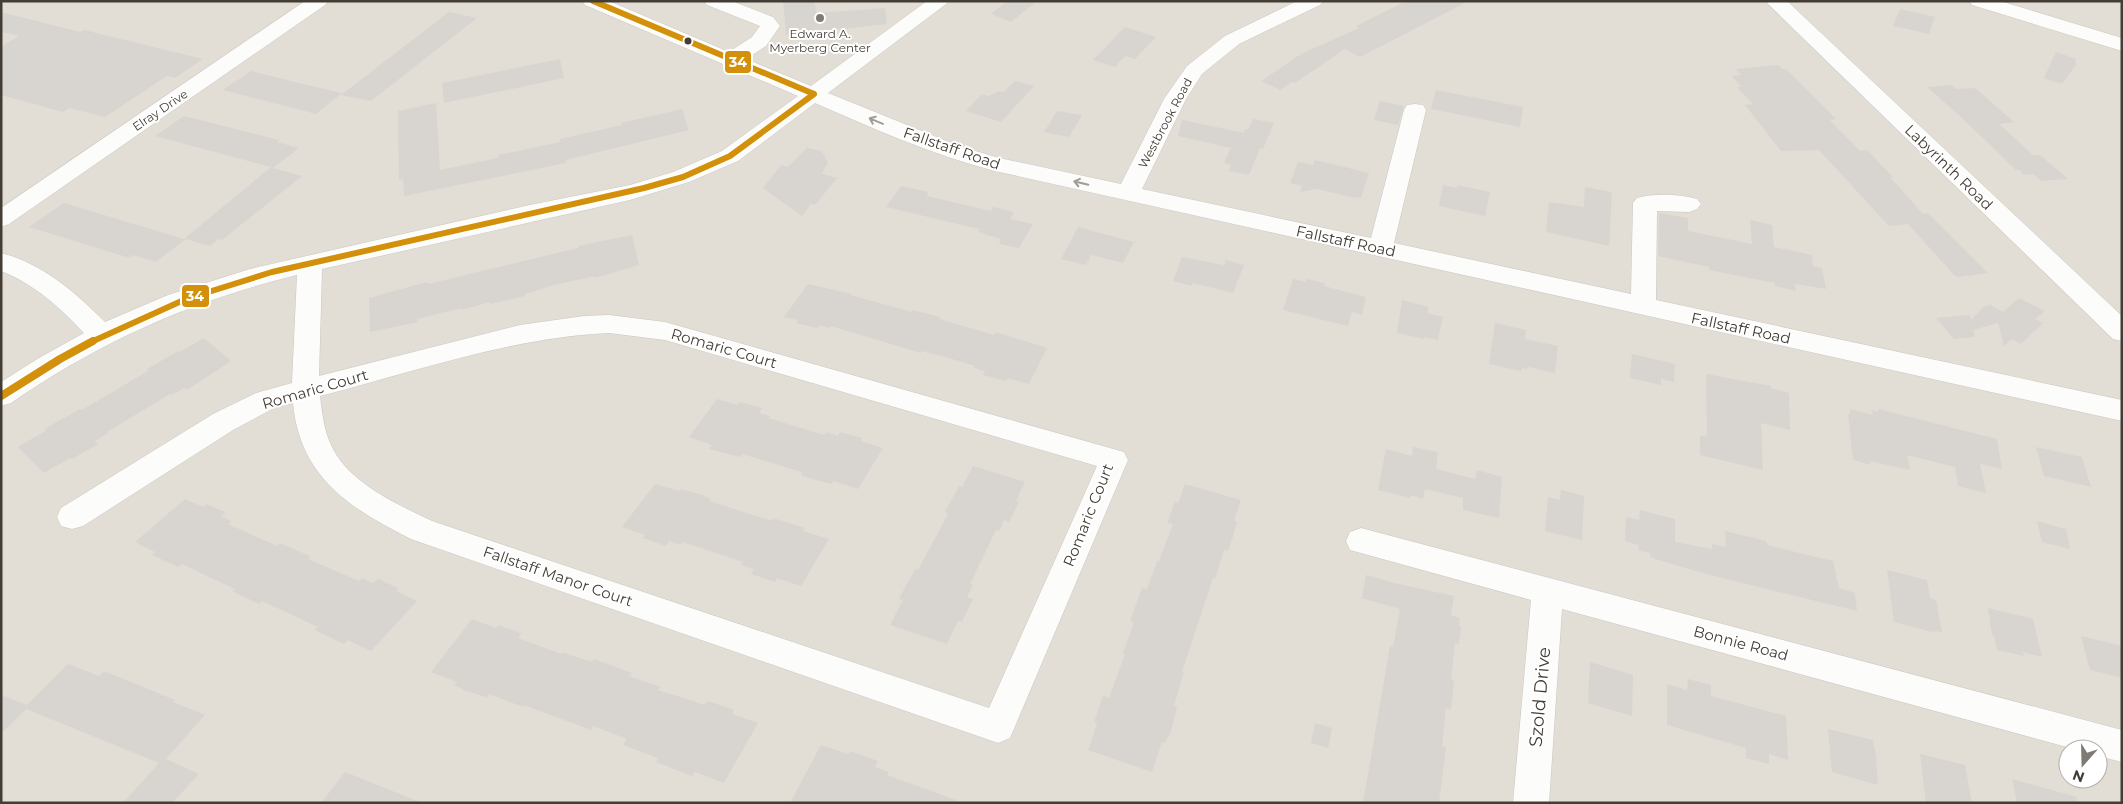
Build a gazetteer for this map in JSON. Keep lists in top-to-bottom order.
{
  "streets": {
    "street": [
      "Elray Drive",
      "Westbrook Road",
      "Fallstaff Road",
      "Labyrinth Road",
      "Romaric Court",
      "Fallstaff Manor Court",
      "Bonnie Road",
      "Szold Drive"
    ]
  },
  "crossings": [
    ["Westbrook Road", "Fallstaff Road"],
    ["Romaric Court", "Fallstaff Manor Court"],
    ["Bonnie Road", "Szold Drive"]
  ],
  "places": ["Edward A. Myerberg Center"],
  "lines": ["transit line 34"],
  "north": "bottom"
}
